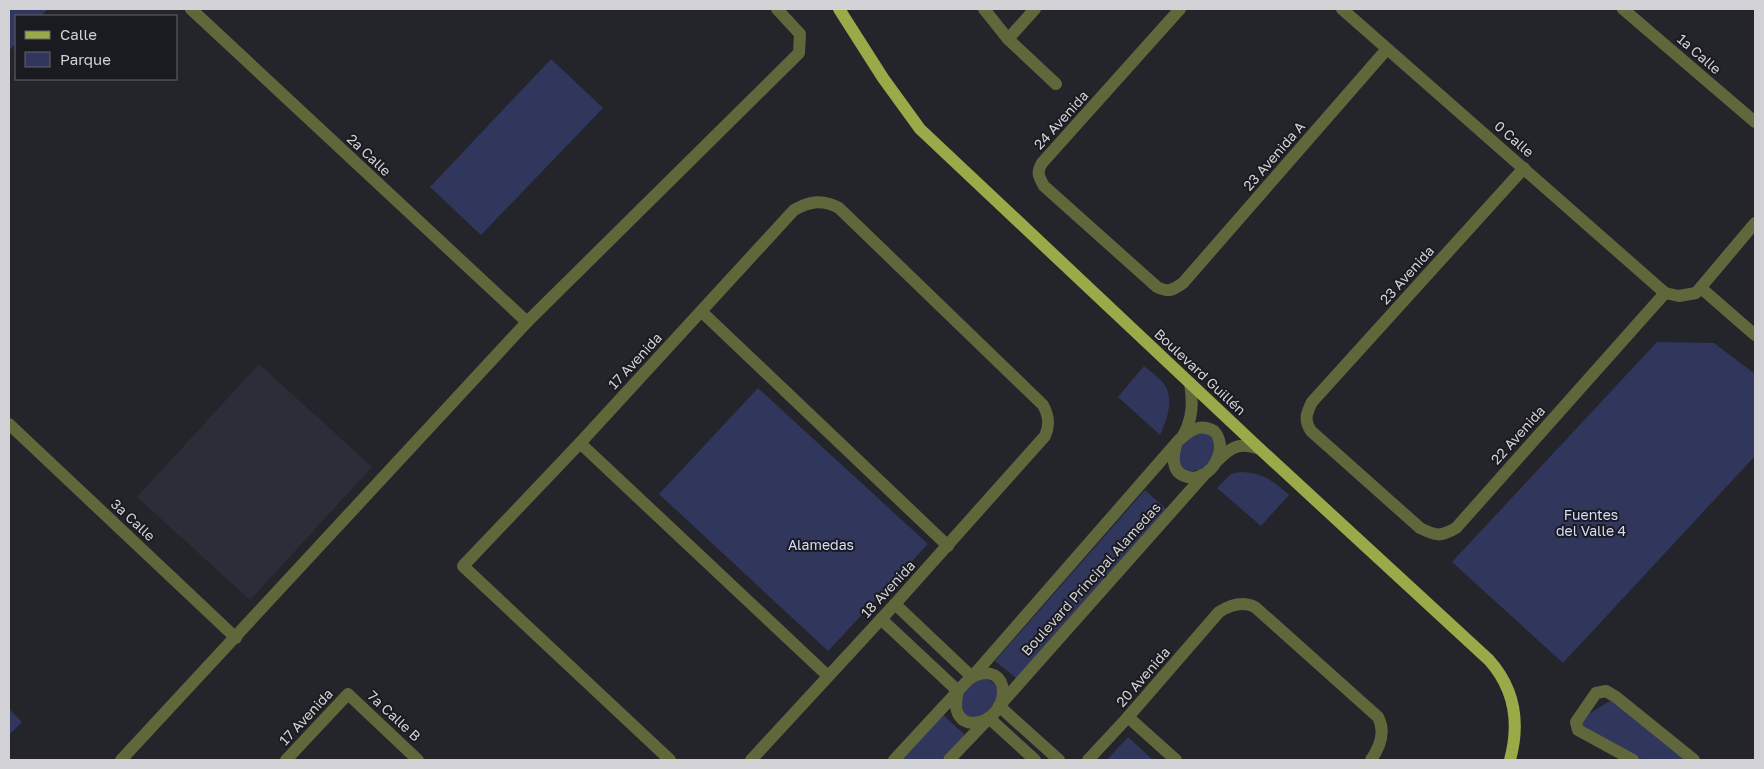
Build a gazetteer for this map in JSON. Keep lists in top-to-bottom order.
{
  "streets": {
    "main road": ["Boulevard Guillén"],
    "street": [
      "1a Calle",
      "24 Avenida",
      "0 Calle",
      "2a Calle",
      "23 Avenida A",
      "23 Avenida",
      "17 Avenida",
      "22 Avenida",
      "3a Calle",
      "Boulevard Principal Alamedas",
      "18 Avenida",
      "20 Avenida",
      "7a Calle B"
    ]
  },
  "crossings": [
    ["24 Avenida", "23 Avenida A"],
    ["0 Calle", "23 Avenida A"],
    ["0 Calle", "23 Avenida"],
    ["0 Calle", "22 Avenida"],
    ["23 Avenida", "22 Avenida"],
    ["17 Avenida", "18 Avenida"],
    ["17 Avenida", "7a Calle B"]
  ],
  "parks": ["Fuentes del Valle 4", "Alamedas"],
  "legend": ["Calle", "Parque"]
}
